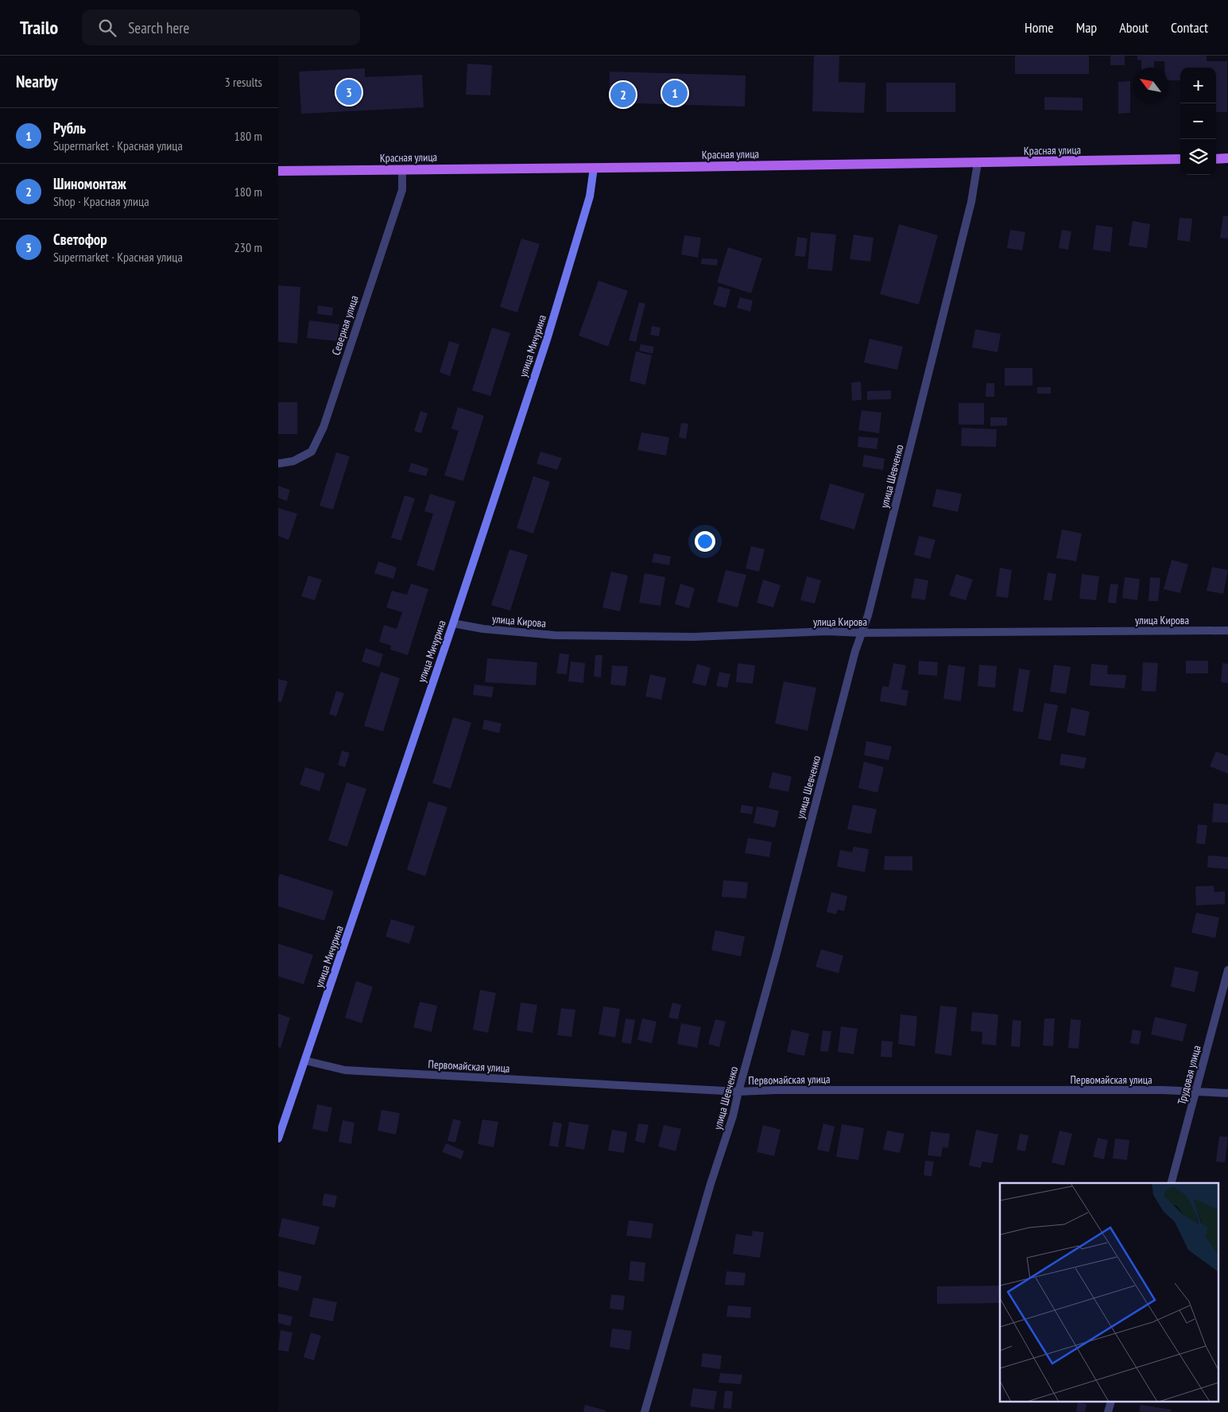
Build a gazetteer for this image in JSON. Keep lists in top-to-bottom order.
{
  "streets": {
    "main road": ["Красная улица"],
    "street": [
      "Северная улица",
      "улица Мичурина",
      "улица Шевченко",
      "улица Кирова",
      "Первомайская улица",
      "Трудовая улица"
    ]
  },
  "crossings": [
    ["Красная улица", "Северная улица"],
    ["Красная улица", "улица Мичурина"],
    ["Красная улица", "улица Шевченко"],
    ["улица Мичурина", "улица Кирова"],
    ["улица Мичурина", "Первомайская улица"],
    ["улица Шевченко", "улица Кирова"],
    ["улица Шевченко", "Первомайская улица"],
    ["Первомайская улица", "Трудовая улица"]
  ],
  "north": "top left",
  "page": {
    "header": "Trailo",
    "search": "Search here",
    "nav": [
      "Home",
      "Map",
      "About",
      "Contact"
    ],
    "heading": ["Nearby", "3 results"],
    "map_buttons": ["+", "−"],
    "pins": ["3", "1", "2"],
    "list": [
      {
        "mark": "1",
        "name": "Рубль",
        "note": "Supermarket · Красная улица",
        "value": "180 m"
      },
      {
        "mark": "2",
        "name": "Шиномонтаж",
        "note": "Shop · Красная улица",
        "value": "180 m"
      },
      {
        "mark": "3",
        "name": "Светофор",
        "note": "Supermarket · Красная улица",
        "value": "230 m"
      }
    ]
  }
}
